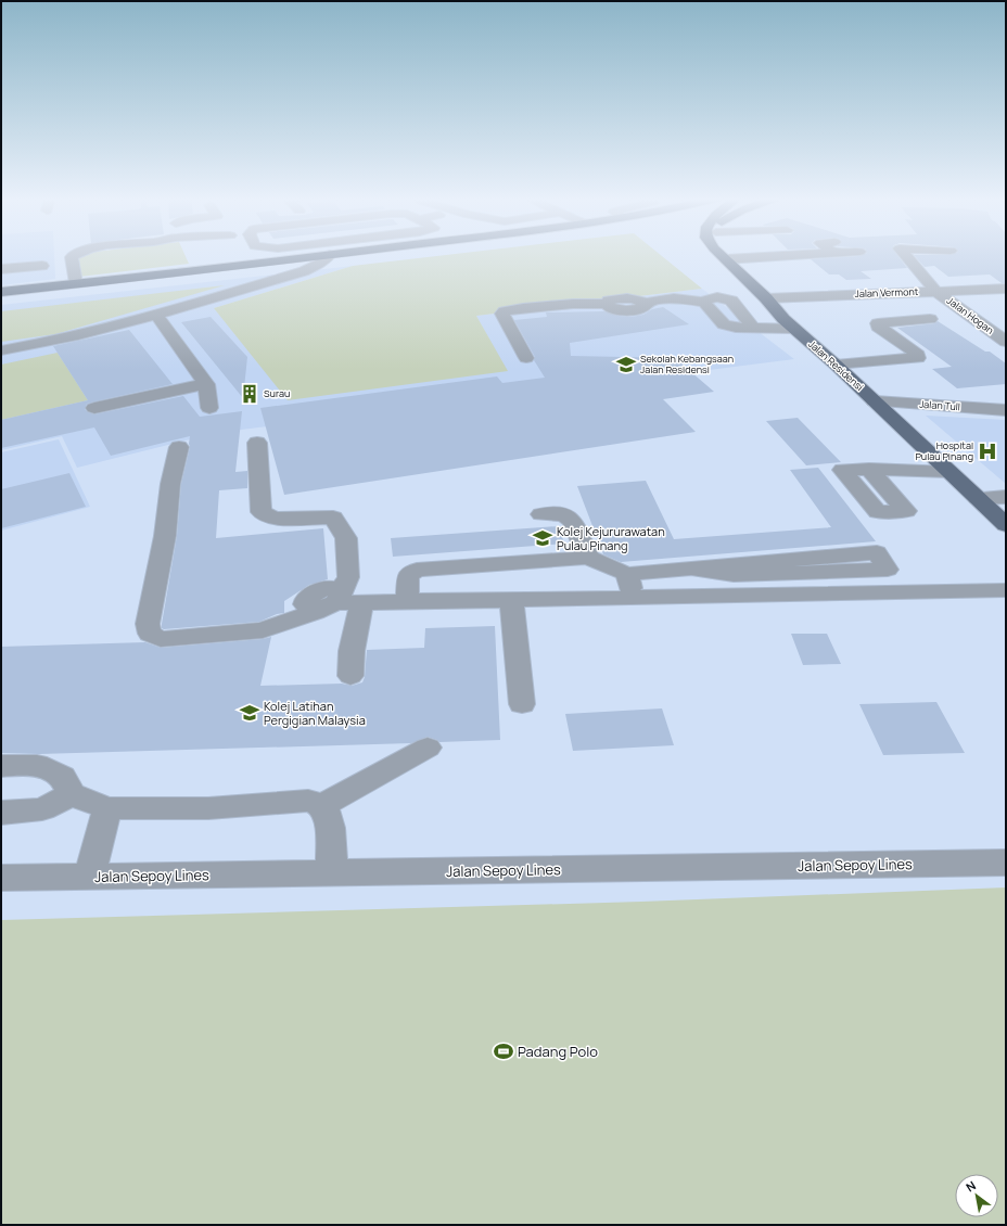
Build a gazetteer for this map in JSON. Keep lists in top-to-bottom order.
{
  "streets": {
    "main road": ["Jalan Residensi"],
    "street": [
      "Jalan Vermont",
      "Jalan Hogan",
      "Jalan Tull",
      "Jalan Sepoy Lines"
    ]
  },
  "crossings": [
    ["Jalan Vermont", "Jalan Hogan"],
    ["Jalan Vermont", "Jalan Residensi"],
    ["Jalan Residensi", "Jalan Tull"]
  ],
  "places": {
    "school or university": ["Sekolah Kebangsaan Jalan Residensi", "Kolej Kejururawatan Pulau Pinang", "Kolej Latihan Pergigian Malaysia"],
    "building": ["Surau"],
    "hospital": ["Hospital Pulau Pinang"],
    "sports": ["Padang Polo"]
  },
  "north": "top left"
}
